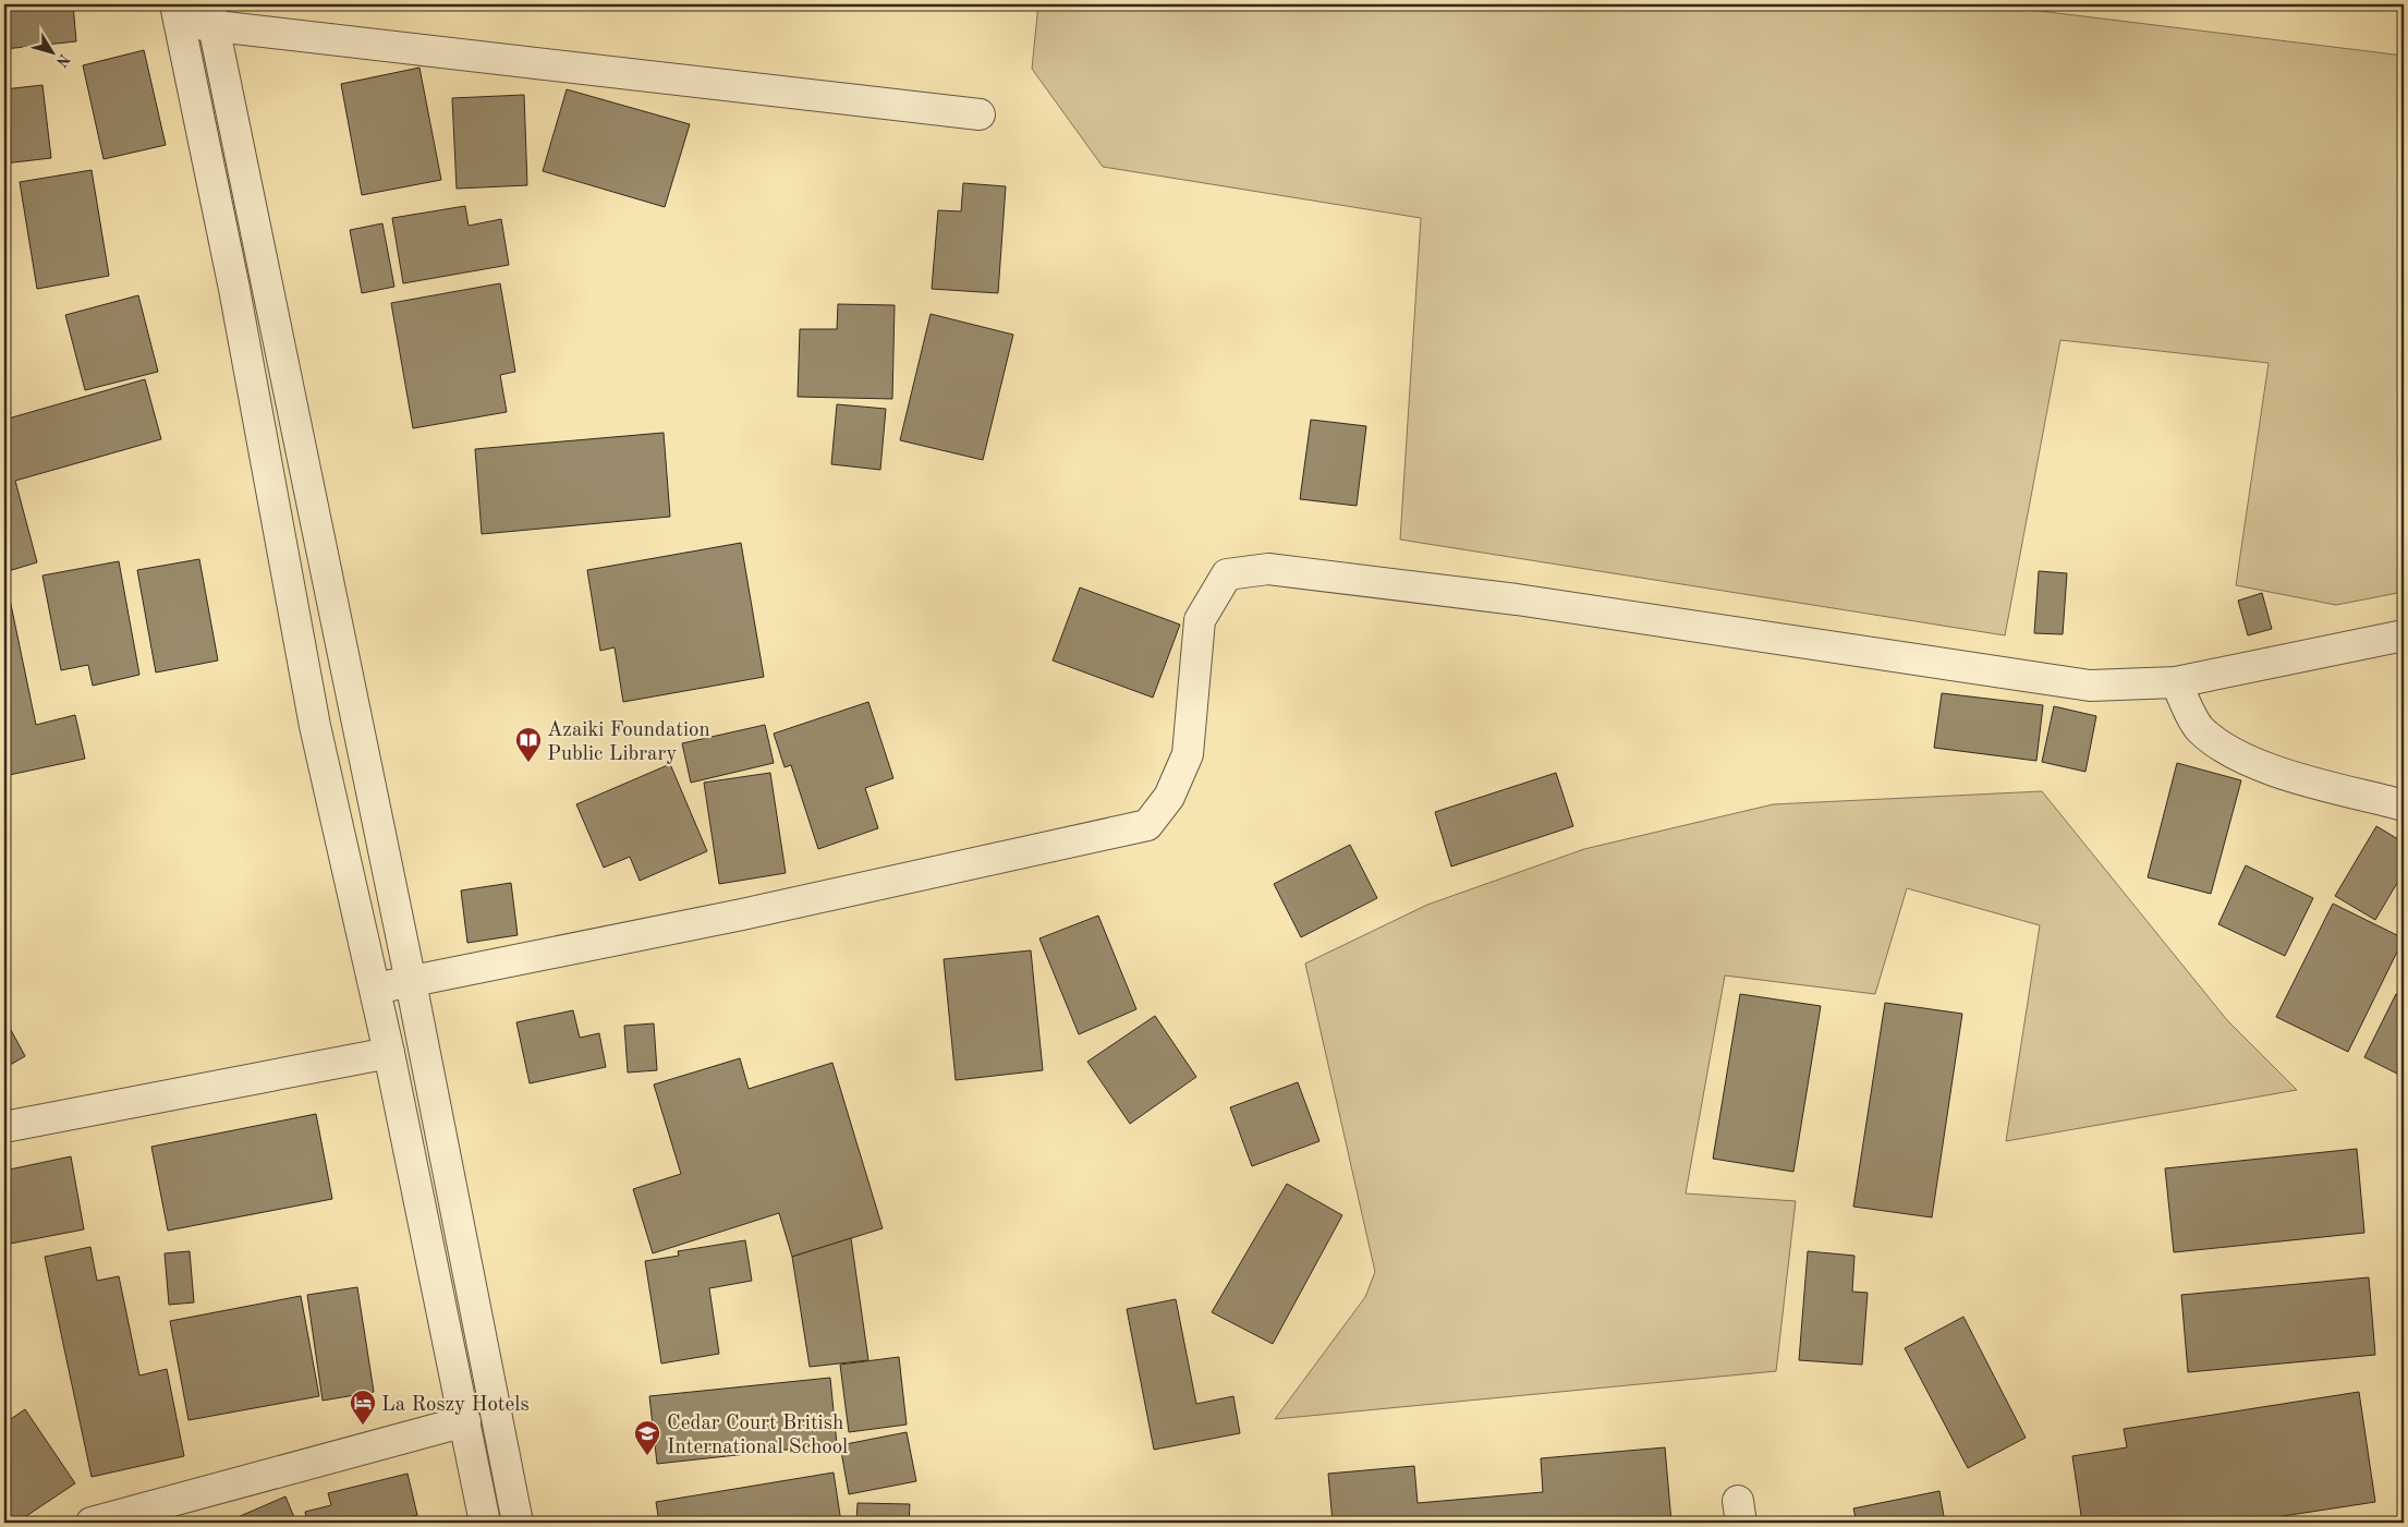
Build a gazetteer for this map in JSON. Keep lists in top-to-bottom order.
{
  "places": {
    "library": ["Azaiki Foundation Public Library"],
    "hotel": ["La Roszy Hotels"],
    "school or university": ["Cedar Court British International School"]
  },
  "north": "bottom right"
}
